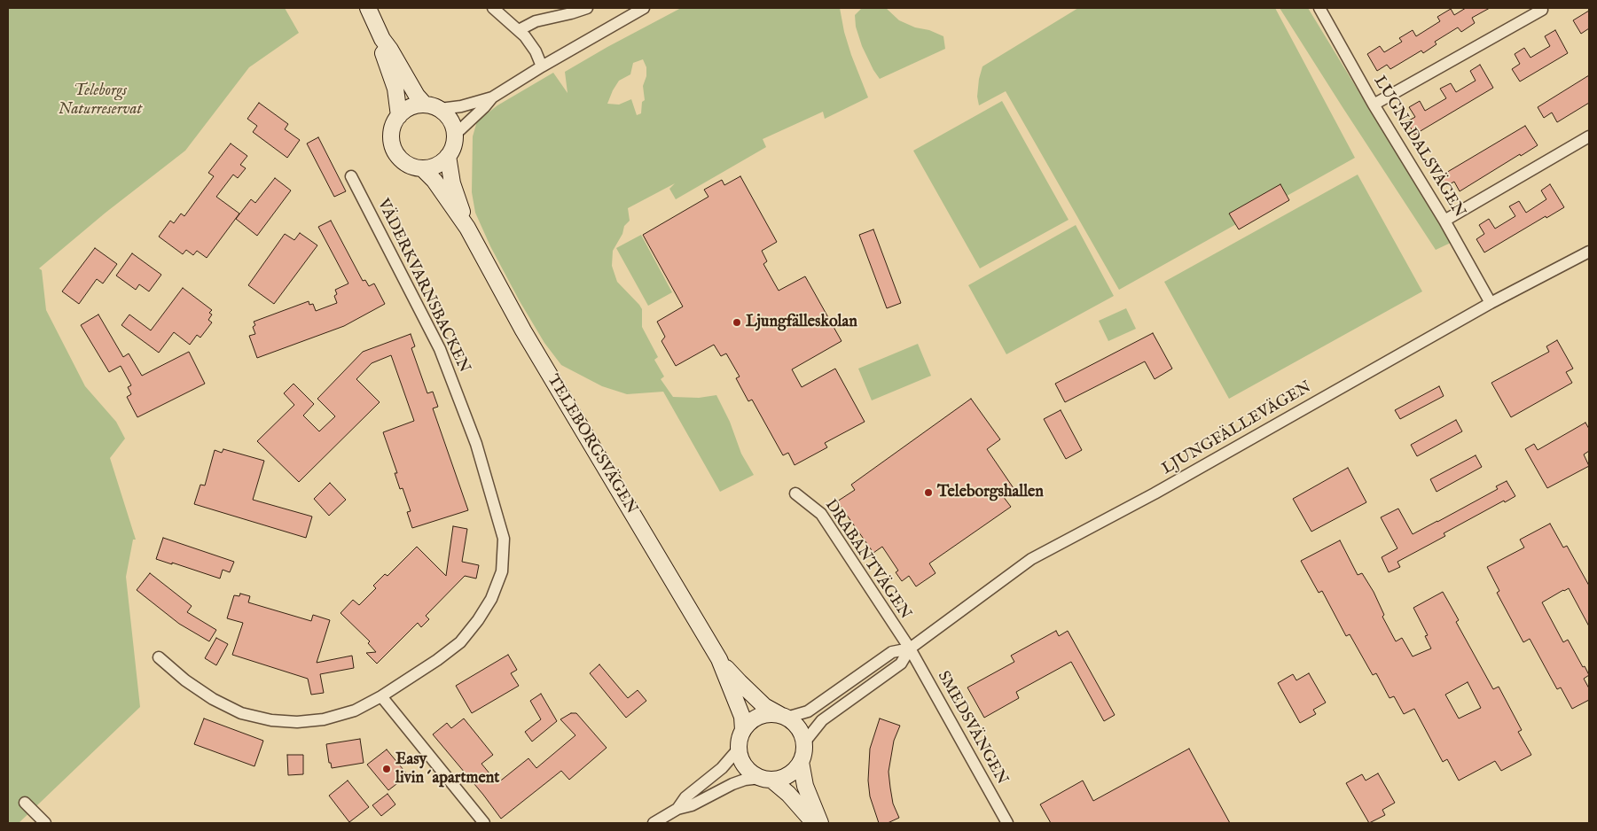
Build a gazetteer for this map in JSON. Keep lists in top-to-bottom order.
{
  "streets": {
    "main road": ["TELEBORGSVÄGEN"],
    "street": [
      "LUGNADALSVÄGEN",
      "VÄDERKVARNSBACKEN",
      "LJUNGFÄLLEVÄGEN",
      "DRABANTVÄGEN",
      "SMEDSVÄNGEN"
    ]
  },
  "crossings": [
    ["LUGNADALSVÄGEN", "LJUNGFÄLLEVÄGEN"],
    ["LJUNGFÄLLEVÄGEN", "TELEBORGSVÄGEN"],
    ["LJUNGFÄLLEVÄGEN", "DRABANTVÄGEN"],
    ["LJUNGFÄLLEVÄGEN", "SMEDSVÄNGEN"],
    ["DRABANTVÄGEN", "SMEDSVÄNGEN"]
  ],
  "parks": ["Teleborgs Naturreservat"],
  "places": ["Ljungfälleskolan", "Teleborgshallen", "Easy livin´apartment"]
}
